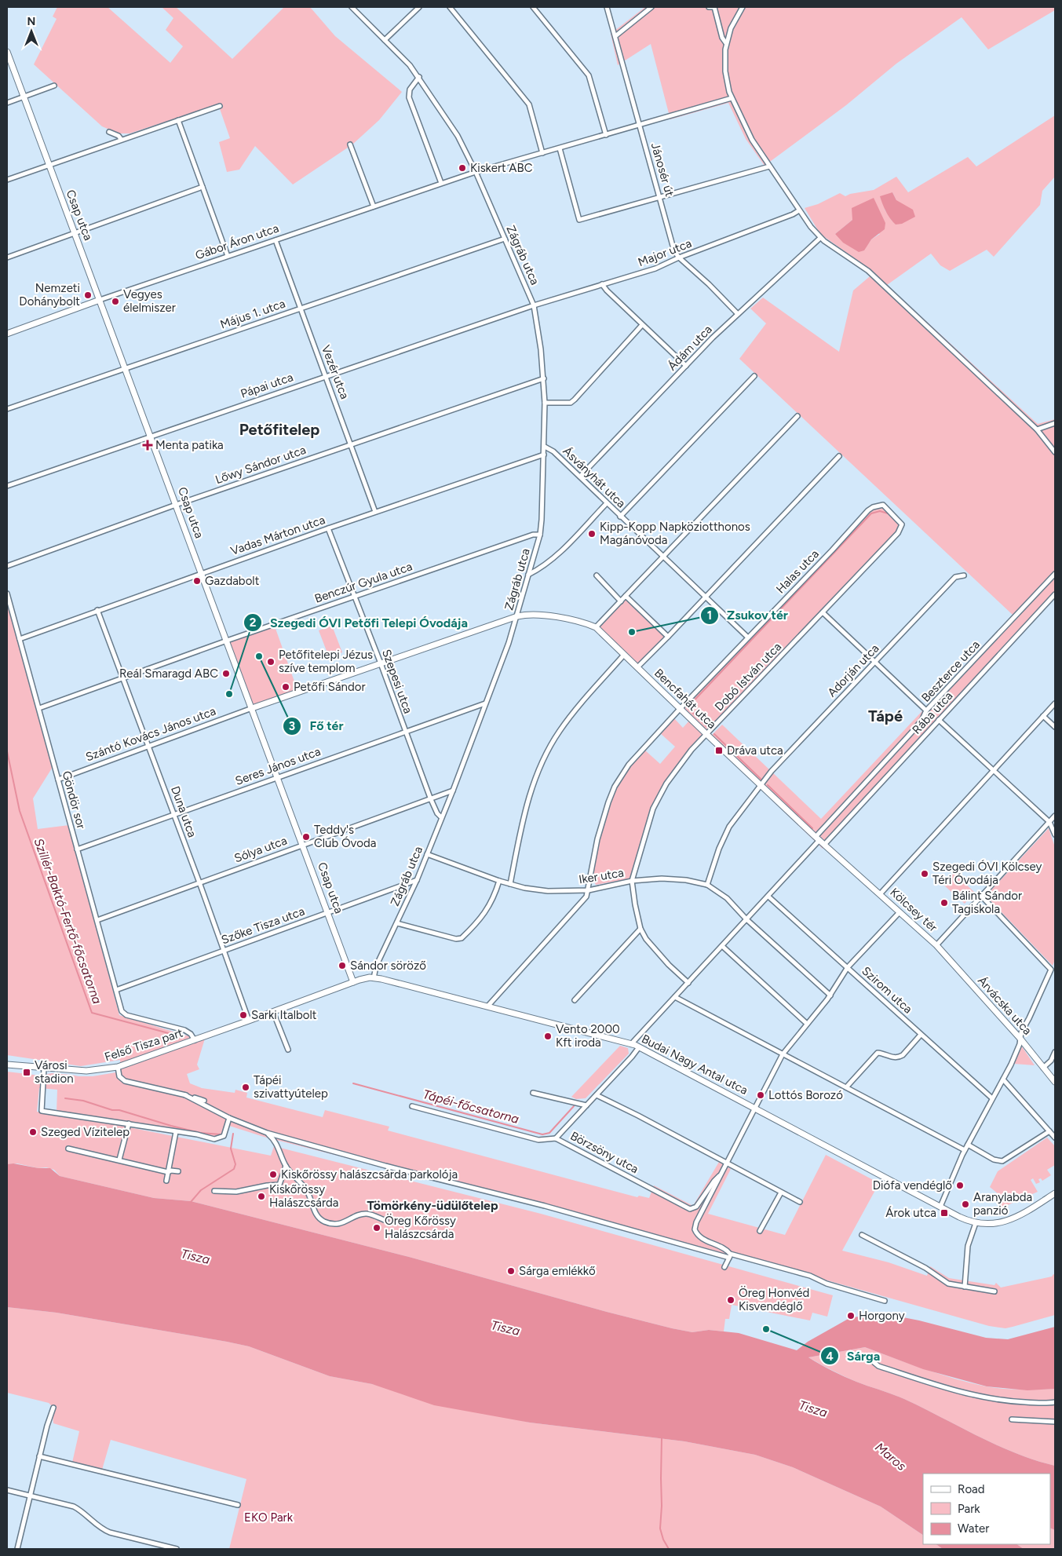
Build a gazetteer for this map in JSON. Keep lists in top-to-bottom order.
{
  "streets": {
    "street": [
      "Jánosér út",
      "Csap utca",
      "Gábor Áron utca",
      "Major utca",
      "Zágráb utca",
      "Május 1. utca",
      "Ádám utca",
      "Vezér utca",
      "Pápai utca",
      "Lőwy Sándor utca",
      "Ásványhát utca",
      "Vadas Márton utca",
      "Halas utca",
      "Benczúr Gyula utca",
      "Adorján utca",
      "Beszterce utca",
      "Dobó István utca",
      "Szepesi utca",
      "Bencfahát utca",
      "Rába utca",
      "Szántó Kovács János utca",
      "Seres János utca",
      "Göndör sor",
      "Duna utca",
      "Sólya utca",
      "Iker utca",
      "Kölcsey tér",
      "Szőke Tisza utca",
      "Szirom utca",
      "Árvácska utca",
      "Felső Tisza part",
      "Budai Nagy Antal utca",
      "Börzsöny utca"
    ]
  },
  "crossings": [
    ["Jánosér út", "Gábor Áron utca"],
    ["Jánosér út", "Major utca"],
    ["Jánosér út", "Ádám utca"],
    ["Csap utca", "Gábor Áron utca"],
    ["Csap utca", "Május 1. utca"],
    ["Csap utca", "Pápai utca"],
    ["Csap utca", "Lőwy Sándor utca"],
    ["Csap utca", "Vadas Márton utca"],
    ["Csap utca", "Benczúr Gyula utca"],
    ["Csap utca", "Szántó Kovács János utca"],
    ["Csap utca", "Seres János utca"],
    ["Csap utca", "Sólya utca"],
    ["Csap utca", "Szőke Tisza utca"],
    ["Csap utca", "Budai Nagy Antal utca"],
    ["Gábor Áron utca", "Zágráb utca"],
    ["Gábor Áron utca", "Vezér utca"],
    ["Major utca", "Zágráb utca"],
    ["Major utca", "Pápai utca"],
    ["Zágráb utca", "Május 1. utca"],
    ["Zágráb utca", "Pápai utca"],
    ["Zágráb utca", "Lőwy Sándor utca"],
    ["Zágráb utca", "Ásványhát utca"],
    ["Zágráb utca", "Vadas Márton utca"],
    ["Zágráb utca", "Benczúr Gyula utca"],
    ["Zágráb utca", "Szepesi utca"],
    ["Zágráb utca", "Bencfahát utca"],
    ["Zágráb utca", "Szántó Kovács János utca"],
    ["Zágráb utca", "Seres János utca"],
    ["Zágráb utca", "Sólya utca"],
    ["Zágráb utca", "Iker utca"],
    ["Zágráb utca", "Szőke Tisza utca"],
    ["Zágráb utca", "Budai Nagy Antal utca"],
    ["Május 1. utca", "Vezér utca"],
    ["Ádám utca", "Ásványhát utca"],
    ["Vezér utca", "Pápai utca"],
    ["Vezér utca", "Lőwy Sándor utca"],
    ["Vezér utca", "Vadas Márton utca"],
    ["Ásványhát utca", "Halas utca"],
    ["Vadas Márton utca", "Szepesi utca"],
    ["Vadas Márton utca", "Göndör sor"],
    ["Vadas Márton utca", "Duna utca"],
    ["Halas utca", "Dobó István utca"],
    ["Halas utca", "Bencfahát utca"],
    ["Benczúr Gyula utca", "Szepesi utca"],
    ["Benczúr Gyula utca", "Göndör sor"],
    ["Benczúr Gyula utca", "Duna utca"],
    ["Adorján utca", "Bencfahát utca"],
    ["Adorján utca", "Iker utca"],
    ["Beszterce utca", "Dobó István utca"],
    ["Beszterce utca", "Bencfahát utca"],
    ["Beszterce utca", "Iker utca"],
    ["Beszterce utca", "Szirom utca"],
    ["Beszterce utca", "Budai Nagy Antal utca"],
    ["Dobó István utca", "Bencfahát utca"],
    ["Dobó István utca", "Iker utca"],
    ["Szepesi utca", "Szántó Kovács János utca"],
    ["Szepesi utca", "Seres János utca"],
    ["Szepesi utca", "Sólya utca"],
    ["Bencfahát utca", "Rába utca"],
    ["Bencfahát utca", "Szántó Kovács János utca"],
    ["Bencfahát utca", "Kölcsey tér"],
    ["Szántó Kovács János utca", "Göndör sor"],
    ["Szántó Kovács János utca", "Duna utca"],
    ["Seres János utca", "Göndör sor"],
    ["Seres János utca", "Duna utca"],
    ["Göndör sor", "Sólya utca"],
    ["Göndör sor", "Szőke Tisza utca"],
    ["Göndör sor", "Felső Tisza part"],
    ["Duna utca", "Sólya utca"],
    ["Duna utca", "Szőke Tisza utca"],
    ["Duna utca", "Felső Tisza part"],
    ["Kölcsey tér", "Árvácska utca"],
    ["Felső Tisza part", "Budai Nagy Antal utca"]
  ],
  "districts": ["Petőfitelep", "Tápé", "Tömörkény-üdülőtelep"],
  "water": [
    "Szillér-Baktó-Fertő-főcsatorna",
    "Tápéi-főcsatorna",
    "Tisza",
    "Maros"
  ],
  "parks": ["EKO Park"],
  "places": {
    "other": [
      "Kiskert ABC",
      "Nemzeti Dohánybolt",
      "Vegyes élelmiszer",
      "Kipp-Kopp Napköziotthonos Magánóvoda",
      "Gazdabolt",
      "Zsukov tér",
      "Fő tér",
      "Petőfitelepi Jézus szíve templom",
      "Reál Smaragd ABC",
      "Petőfi Sándor",
      "Szegedi ÓVI Petőfi Telepi Óvodája",
      "Teddy's Club Óvoda",
      "Szegedi ÓVI Kölcsey Téri Óvodája",
      "Bálint Sándor Tagiskola",
      "Sándor söröző",
      "Sarki Italbolt",
      "Vento 2000 Kft iroda",
      "Tápéi szivattyútelep",
      "Lottós Borozó",
      "Szeged Vízitelep",
      "Kiskőrössy halászcsárda parkolója",
      "Diófa vendéglő",
      "Kiskőrössy Halászcsárda",
      "Aranylabda panzió",
      "Öreg Kőrössy Halászcsárda",
      "Sárga emlékkő",
      "Öreg Honvéd Kisvendéglő",
      "Horgony",
      "Sárga"
    ],
    "health": ["Menta patika"],
    "transit": ["Dráva utca", "Városi stadion", "Árok utca"]
  },
  "legend": ["Road", "Park", "Water"],
  "north": "top"
}
